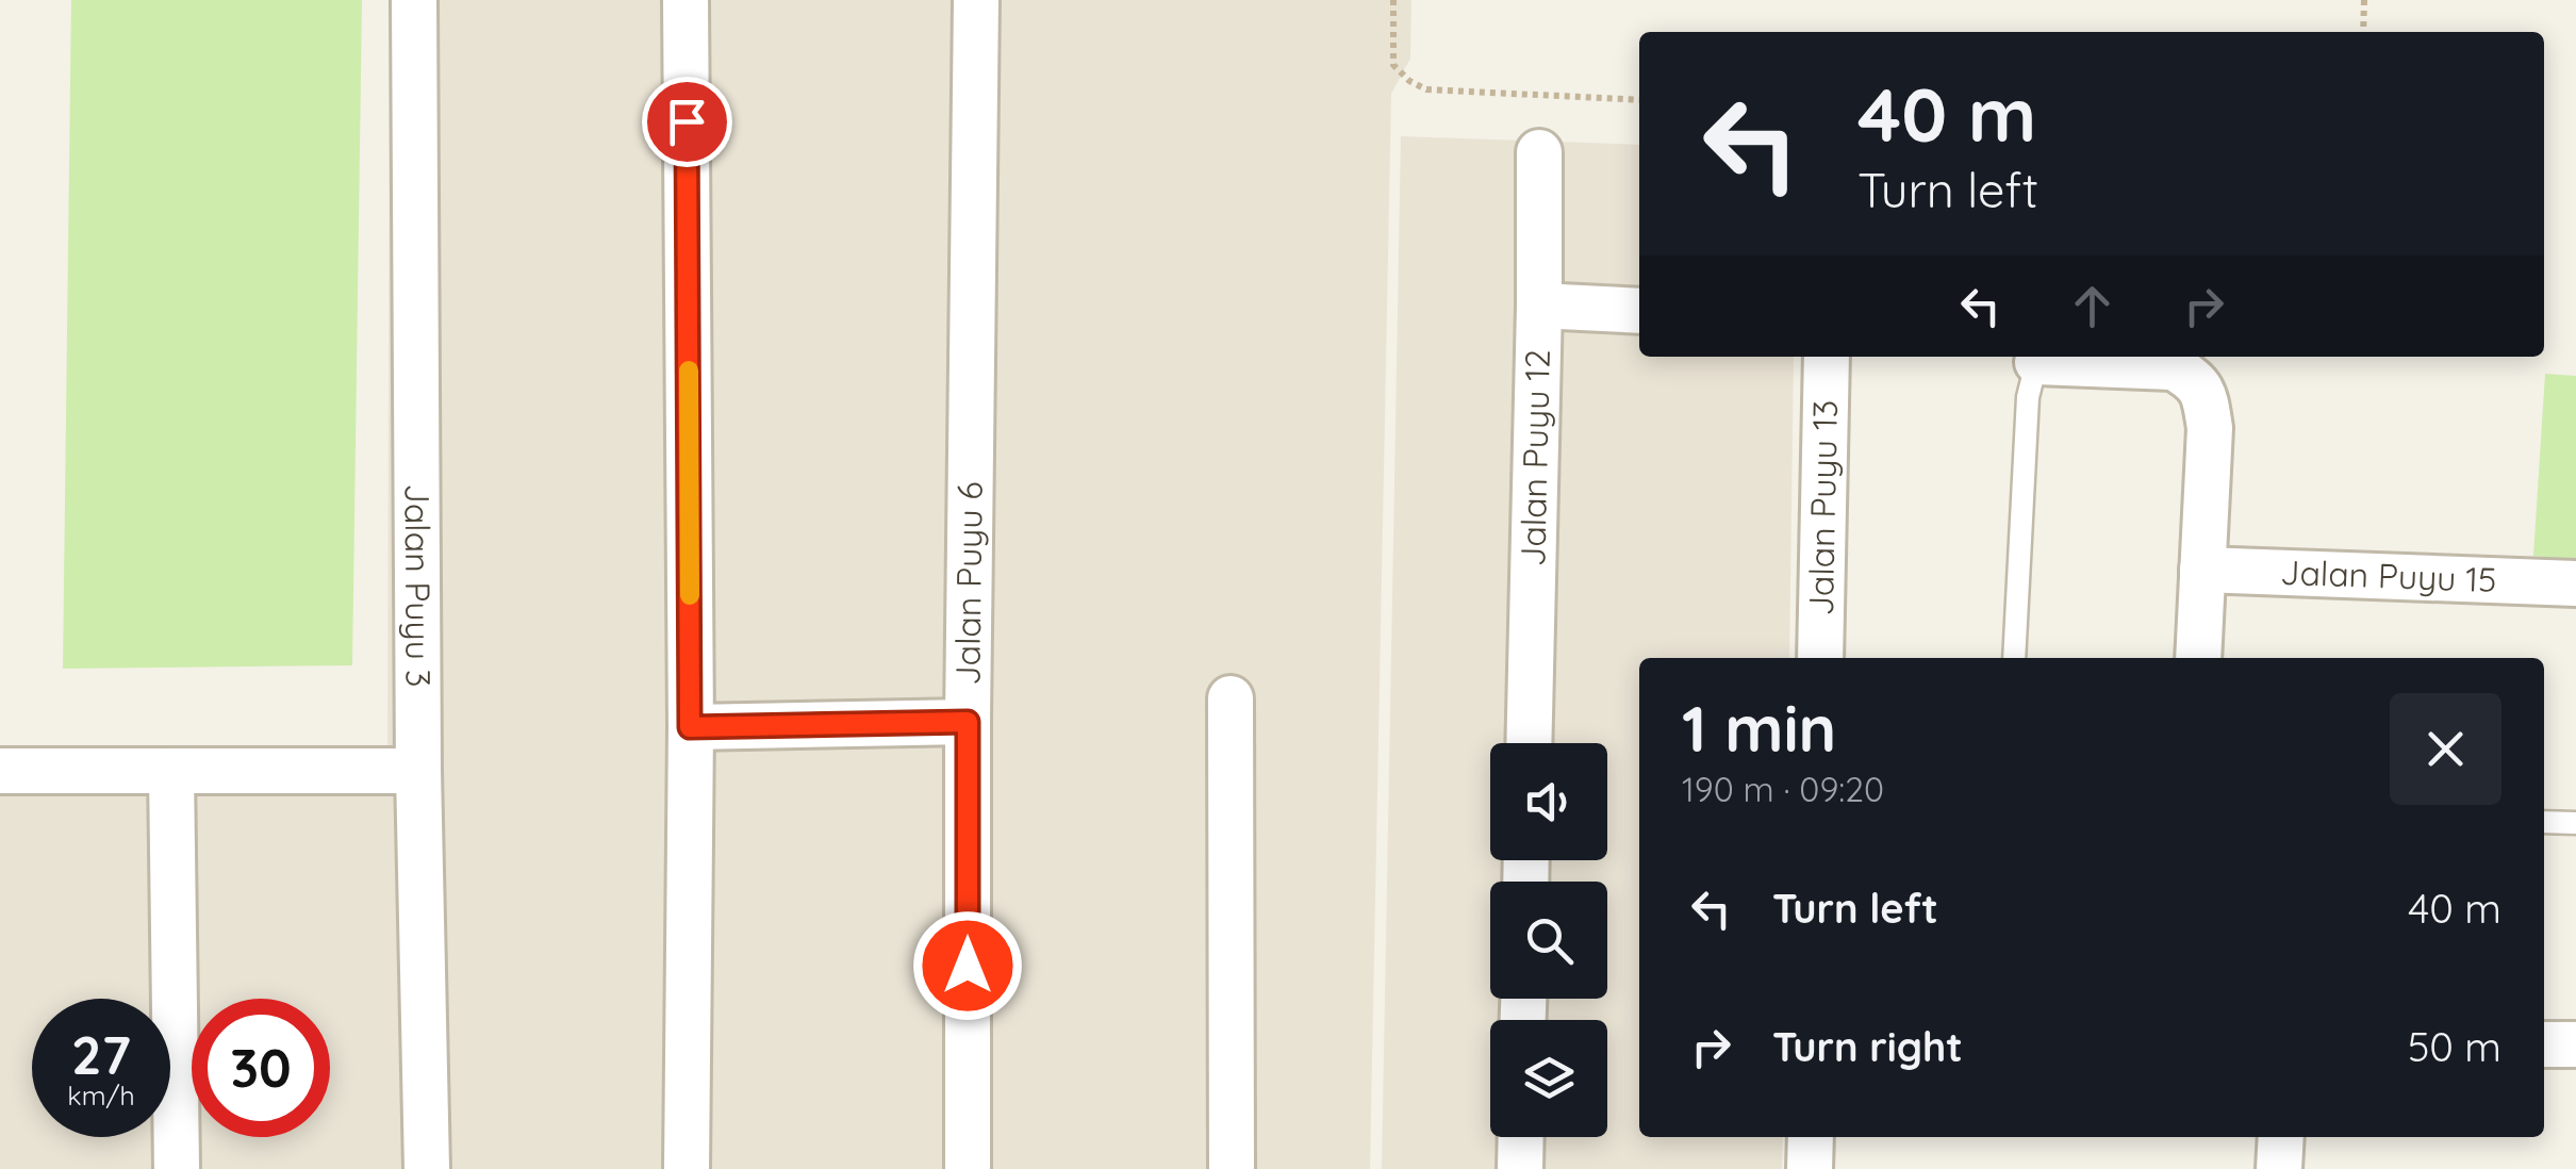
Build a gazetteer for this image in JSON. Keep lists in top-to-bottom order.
{
  "streets": {
    "street": [
      "Jalan Puyu 12",
      "Jalan Puyu 13",
      "Jalan Puyu 15",
      "Jalan Puyu 3",
      "Jalan Puyu 6"
    ]
  },
  "page": {
    "turn": ["40 m", "Turn left"],
    "heading": ["1 min", "190 m · 09:20"],
    "list": [
      {
        "name": "Turn left",
        "value": "40 m"
      },
      {
        "name": "Turn right",
        "value": "50 m"
      }
    ],
    "speed": "27 km/h",
    "limit": "30"
  }
}
